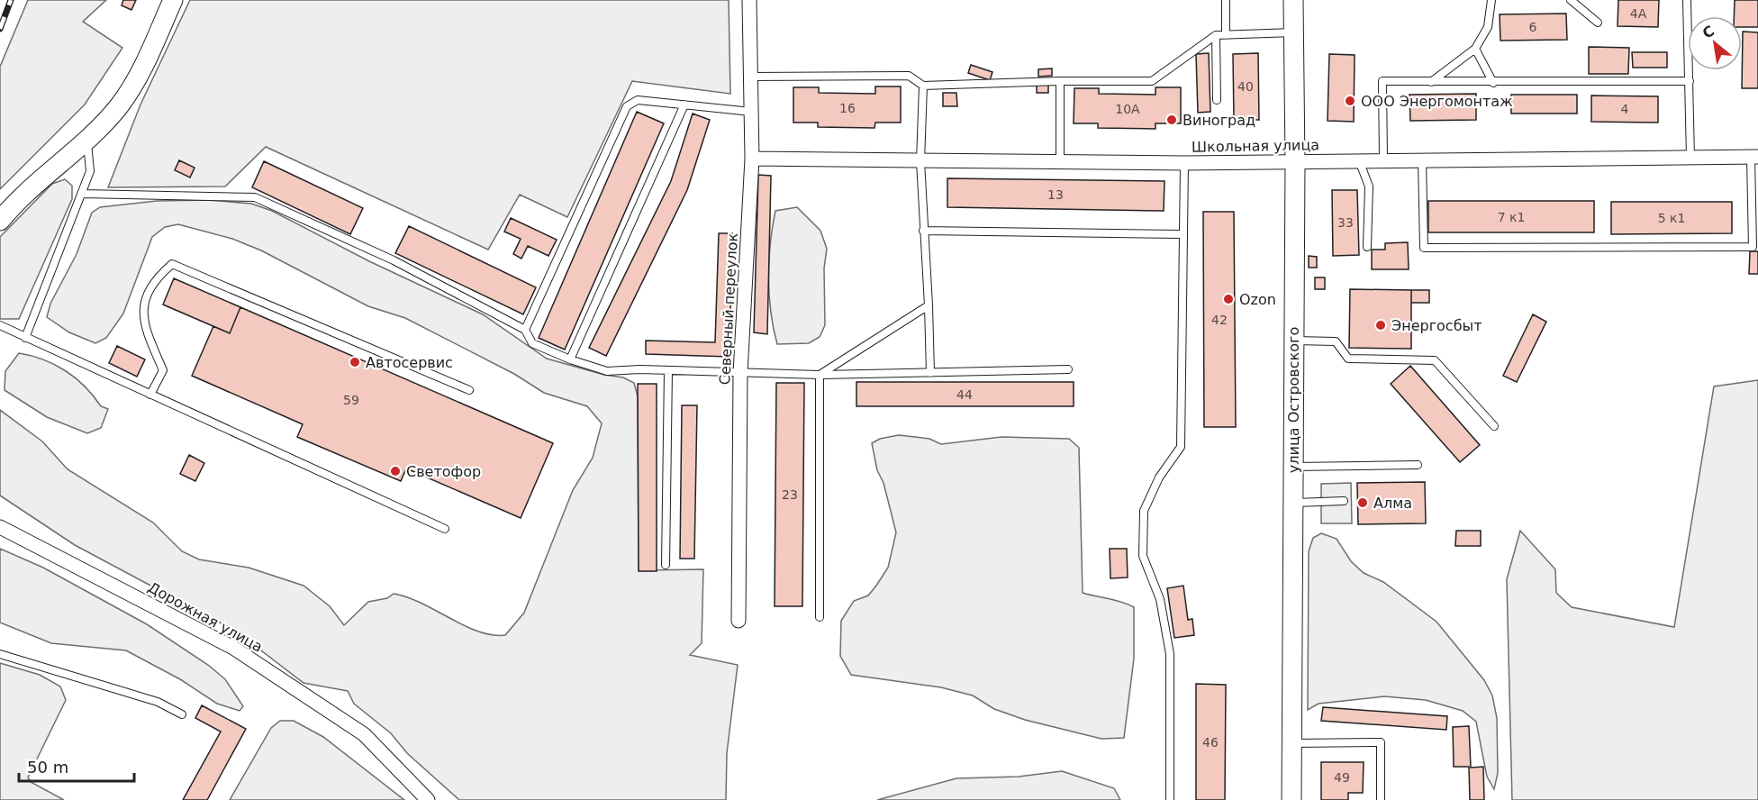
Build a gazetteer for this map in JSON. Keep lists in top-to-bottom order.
{
  "streets": {
    "main road": ["улица Островского"],
    "street": ["Школьная улица", "Северный переулок", "Дорожная улица"]
  },
  "crossings": [
    ["Школьная улица", "Северный переулок"],
    ["Школьная улица", "улица Островского"]
  ],
  "places": [
    "ООО Энергомонтаж",
    "Виноград",
    "Ozon",
    "Энергосбыт",
    "Автосервис",
    "Светофор",
    "Алма"
  ],
  "house_numbers": [
    "4А",
    "6",
    "40",
    "16",
    "10А",
    "4",
    "13",
    "7 к1",
    "5 к1",
    "33",
    "42",
    "44",
    "59",
    "23",
    "46",
    "49"
  ],
  "scale_bar": "50 m",
  "north": "top left"
}
